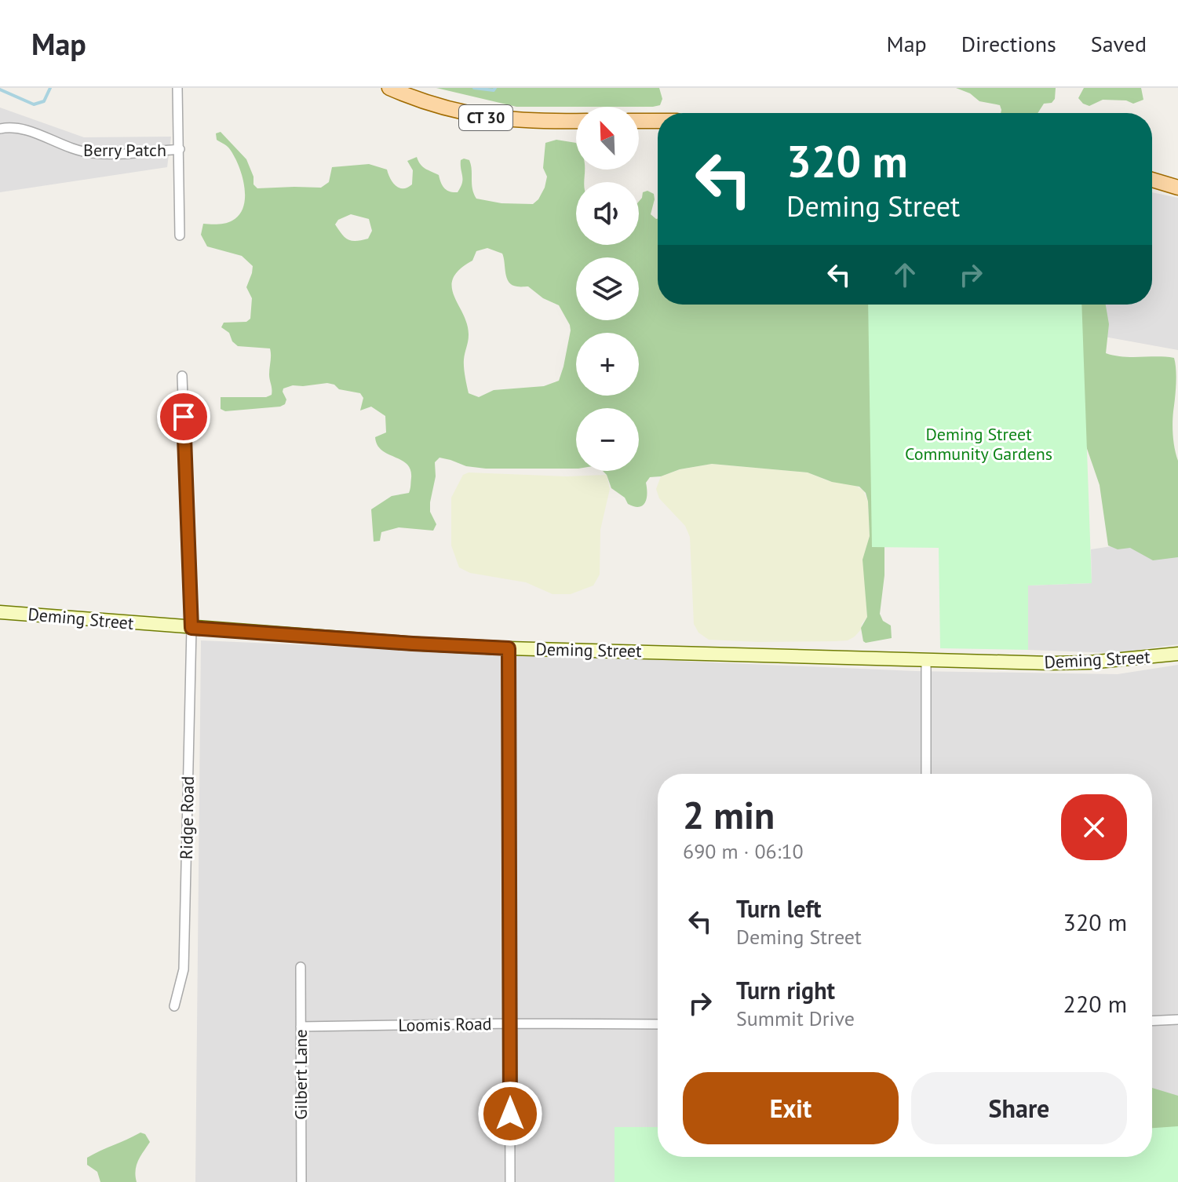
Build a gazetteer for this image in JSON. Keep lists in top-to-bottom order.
{
  "streets": {
    "main road": ["CT 30"],
    "street": [
      "Berry Patch",
      "Deming Street",
      "Ridge Road",
      "Loomis Road",
      "Gilbert Lane"
    ]
  },
  "crossings": [
    ["Deming Street", "Ridge Road"],
    ["Loomis Road", "Gilbert Lane"]
  ],
  "parks": ["Deming Street Community Gardens"],
  "north": "top left",
  "page": {
    "header": "Map",
    "nav": ["Map", "Directions", "Saved"],
    "map_buttons": ["+", "−"],
    "turn": ["320 m", "Deming Street"],
    "heading": ["2 min", "690 m · 06:10"],
    "list": [
      {
        "name": "Turn left",
        "note": "Deming Street",
        "value": "320 m"
      },
      {
        "name": "Turn right",
        "note": "Summit Drive",
        "value": "220 m"
      }
    ],
    "buttons": ["Exit", "Share"]
  }
}
